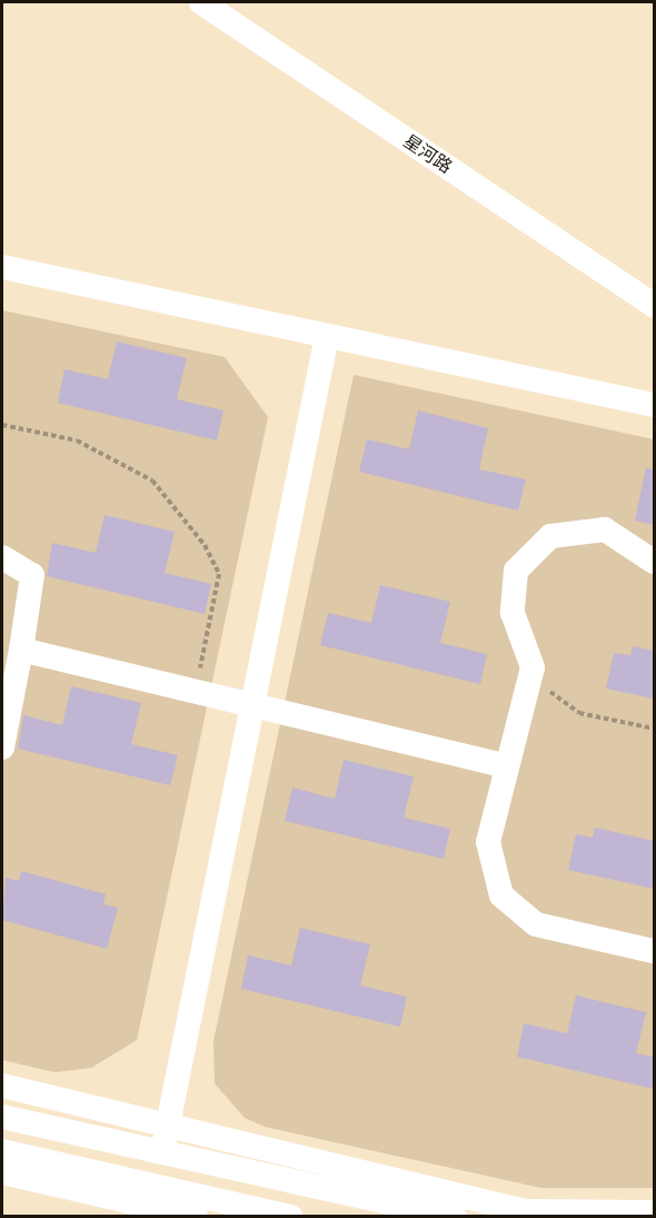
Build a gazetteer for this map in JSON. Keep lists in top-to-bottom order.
{
  "streets": {
    "street": ["星河路"]
  }
}
